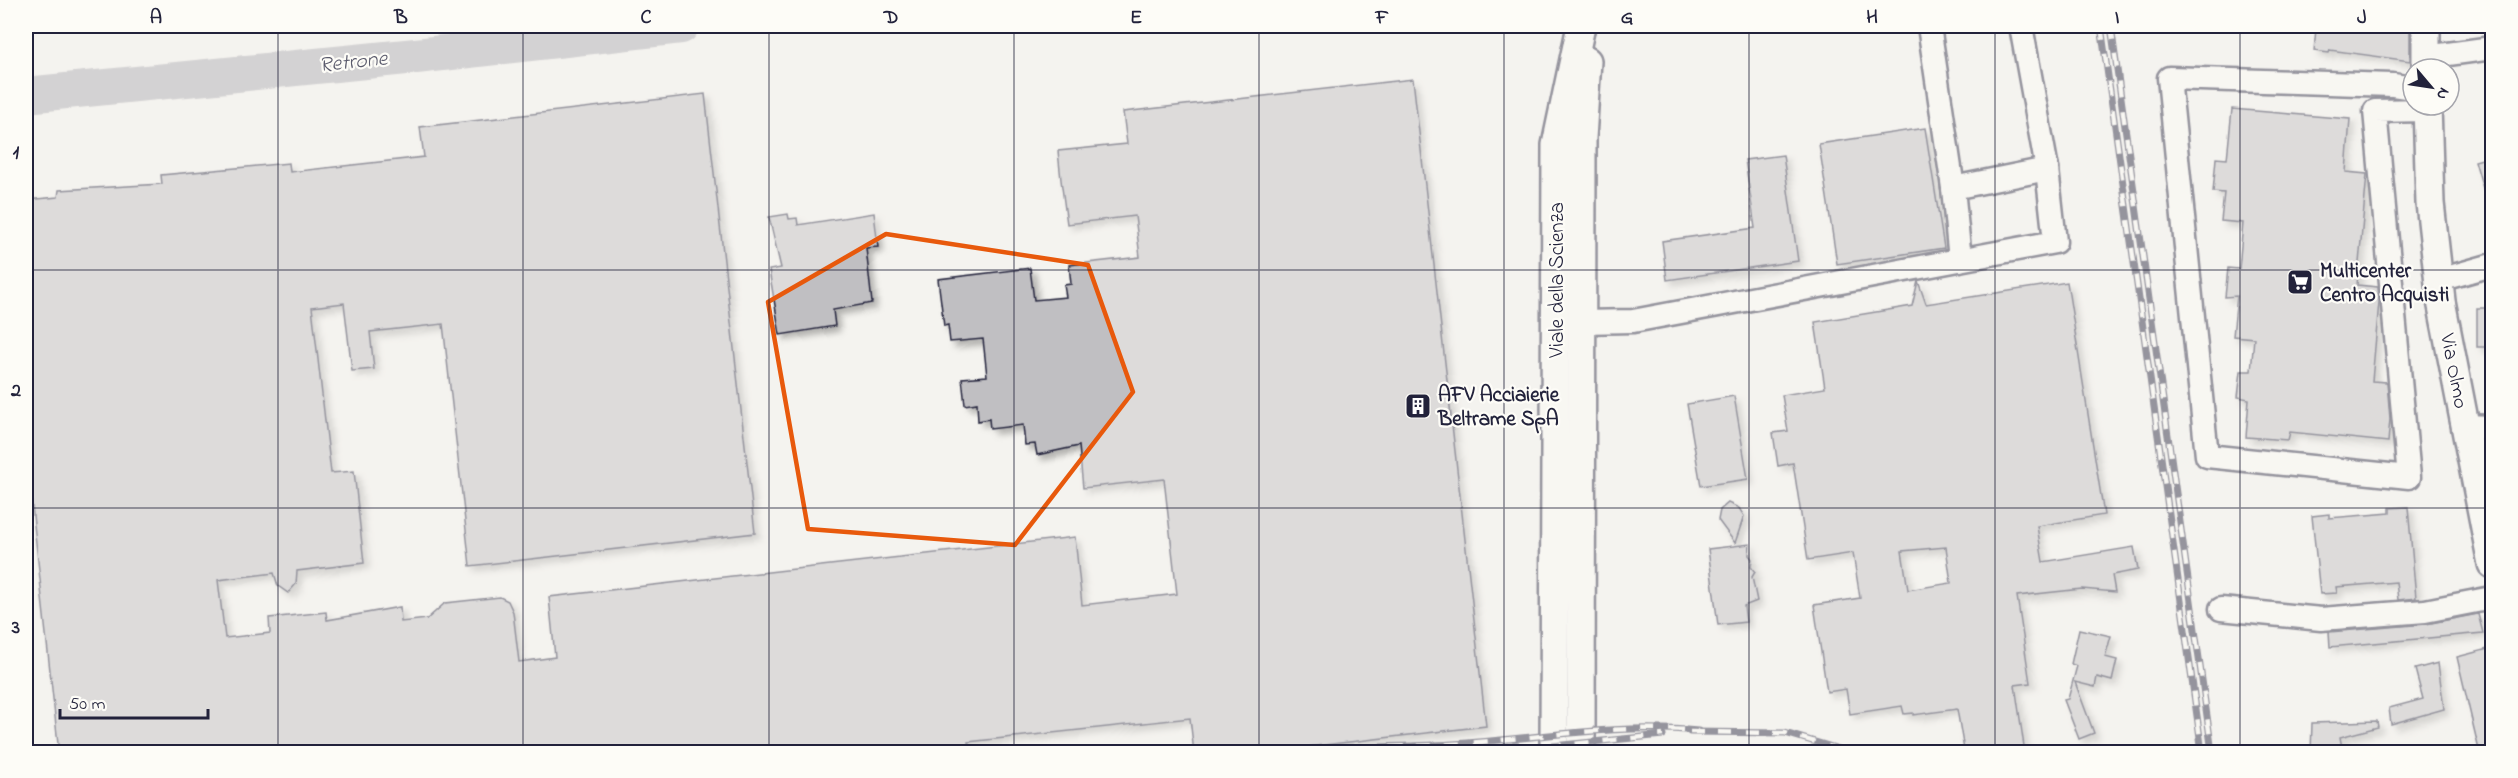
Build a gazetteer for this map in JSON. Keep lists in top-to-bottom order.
{
  "streets": {
    "main road": ["Viale della Scienza", "Via Olmo"]
  },
  "water": ["Retrone"],
  "places": {
    "supermarket": ["Multicenter Centro Acquisti"],
    "building": ["AFV Acciaierie Beltrame SpA"]
  },
  "scale_bar": "50 m",
  "north": "bottom right",
  "grid": {
    "columns": [
      "A",
      "B",
      "C",
      "D",
      "E",
      "F",
      "G",
      "H",
      "I",
      "J"
    ],
    "rows": ["1", "2", "3"]
  }
}
